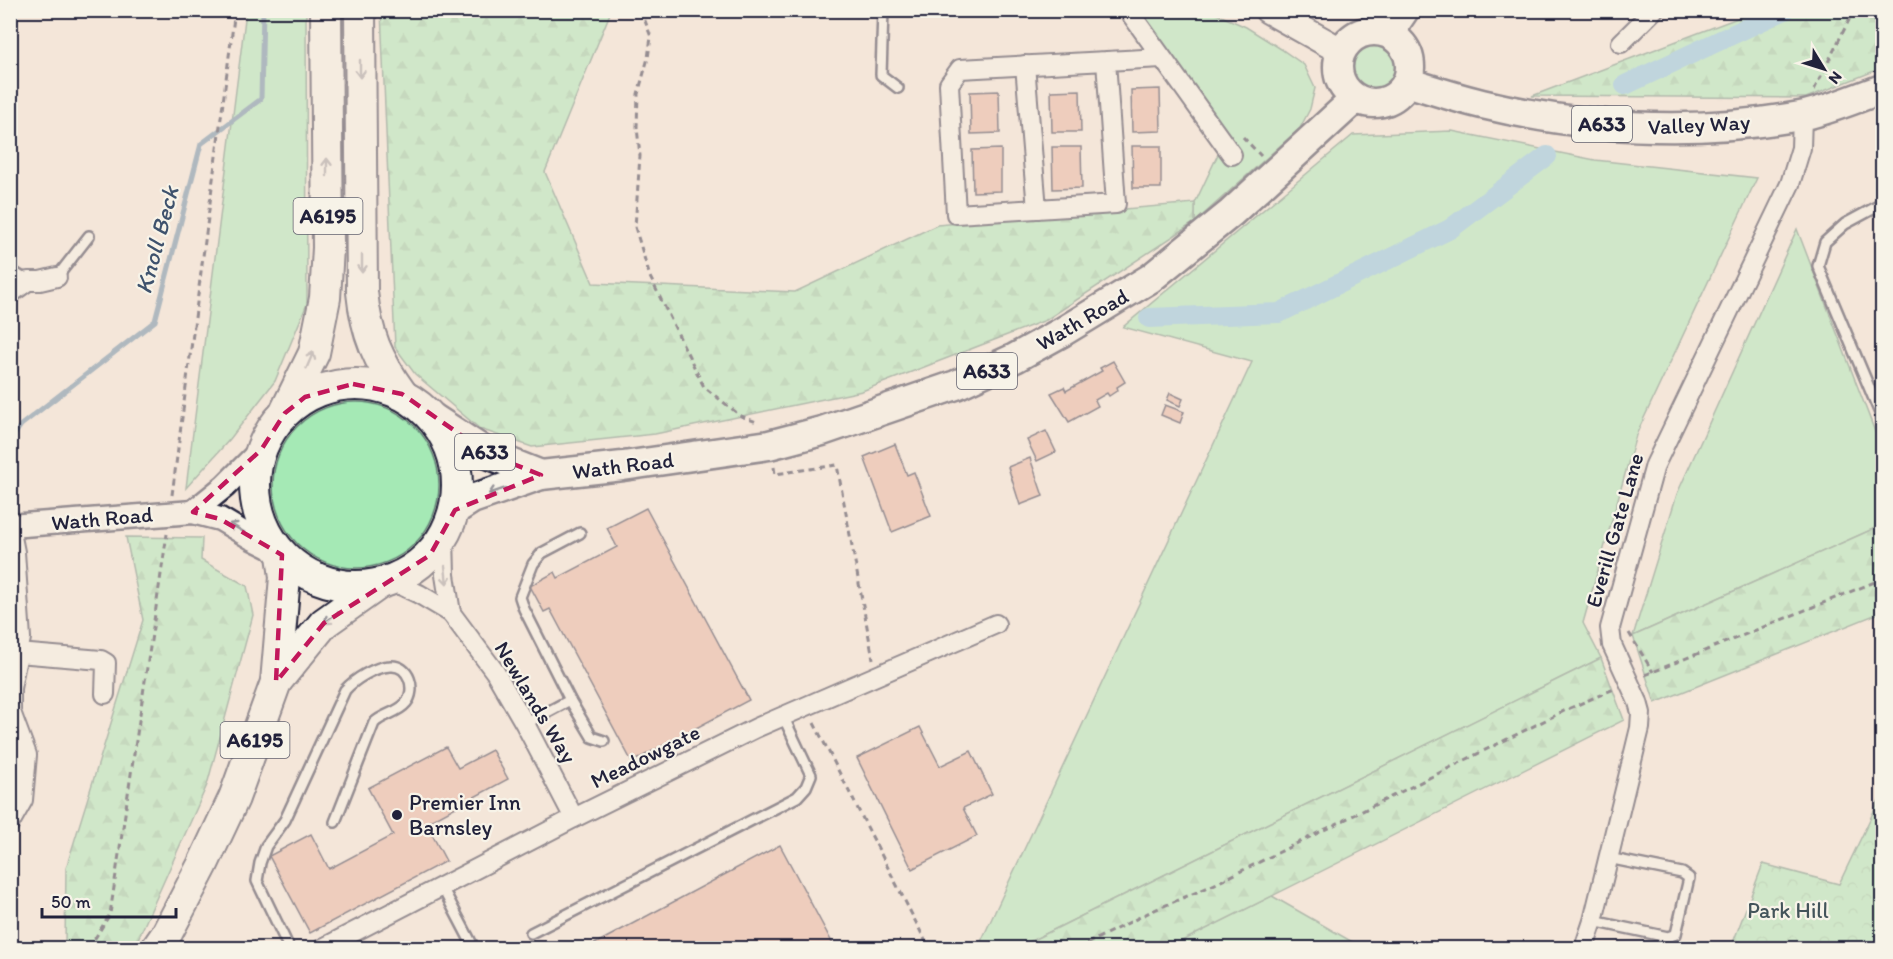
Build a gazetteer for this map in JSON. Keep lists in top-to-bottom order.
{
  "streets": {
    "highway": ["A6195"],
    "main road": ["A633", "Valley Way", "Wath Road"],
    "street": ["Everill Gate Lane", "Newlands Way", "Meadowgate"]
  },
  "crossings": [
    ["Valley Way", "Wath Road"],
    ["Valley Way", "Everill Gate Lane"],
    ["A6195", "Wath Road"],
    ["Newlands Way", "Meadowgate"]
  ],
  "water": ["Knoll Beck"],
  "parks": ["Park Hill"],
  "places": ["Premier Inn Barnsley"],
  "scale_bar": "50 m",
  "north": "bottom right"
}
